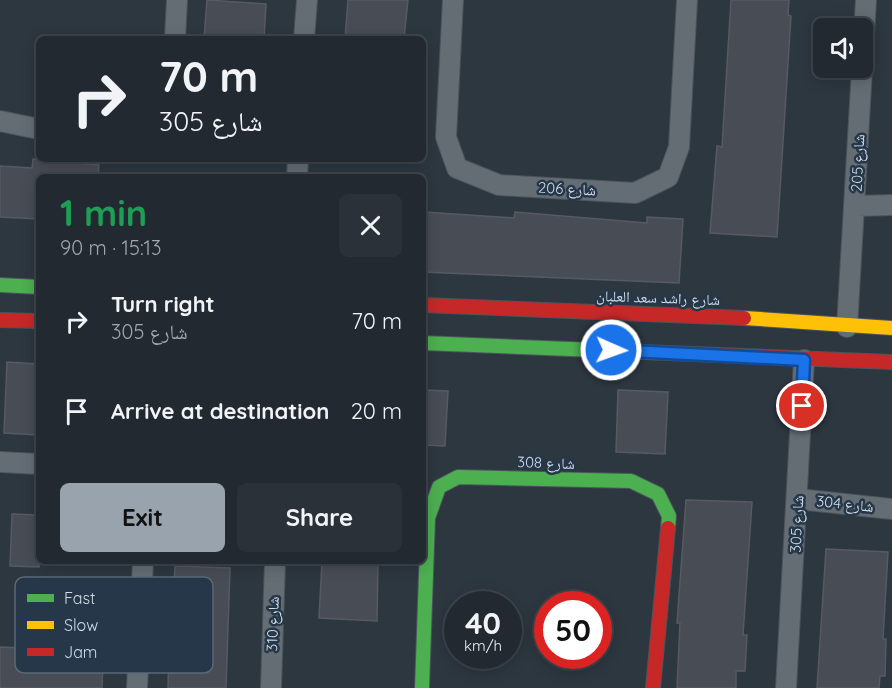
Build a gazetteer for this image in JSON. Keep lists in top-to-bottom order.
{
  "streets": {
    "main road": ["شارع راشد سعد العلبان", "شارع 308"],
    "street": [
      "شارع 205",
      "شارع 206",
      "شارع 304",
      "شارع 305",
      "شارع 310"
    ]
  },
  "crossings": [
    ["شارع 205", "شارع راشد سعد العلبان"],
    ["شارع 304", "شارع 305"]
  ],
  "legend": ["Fast", "Slow", "Jam"],
  "page": {
    "turn": ["70 m", "شارع 305"],
    "heading": ["1 min", "90 m · 15:13"],
    "list": [
      {
        "name": "Turn right",
        "note": "شارع 305",
        "value": "70 m"
      },
      {
        "name": "Arrive at destination",
        "value": "20 m"
      }
    ],
    "buttons": ["Exit", "Share"],
    "speed": "40 km/h",
    "limit": "50"
  }
}
